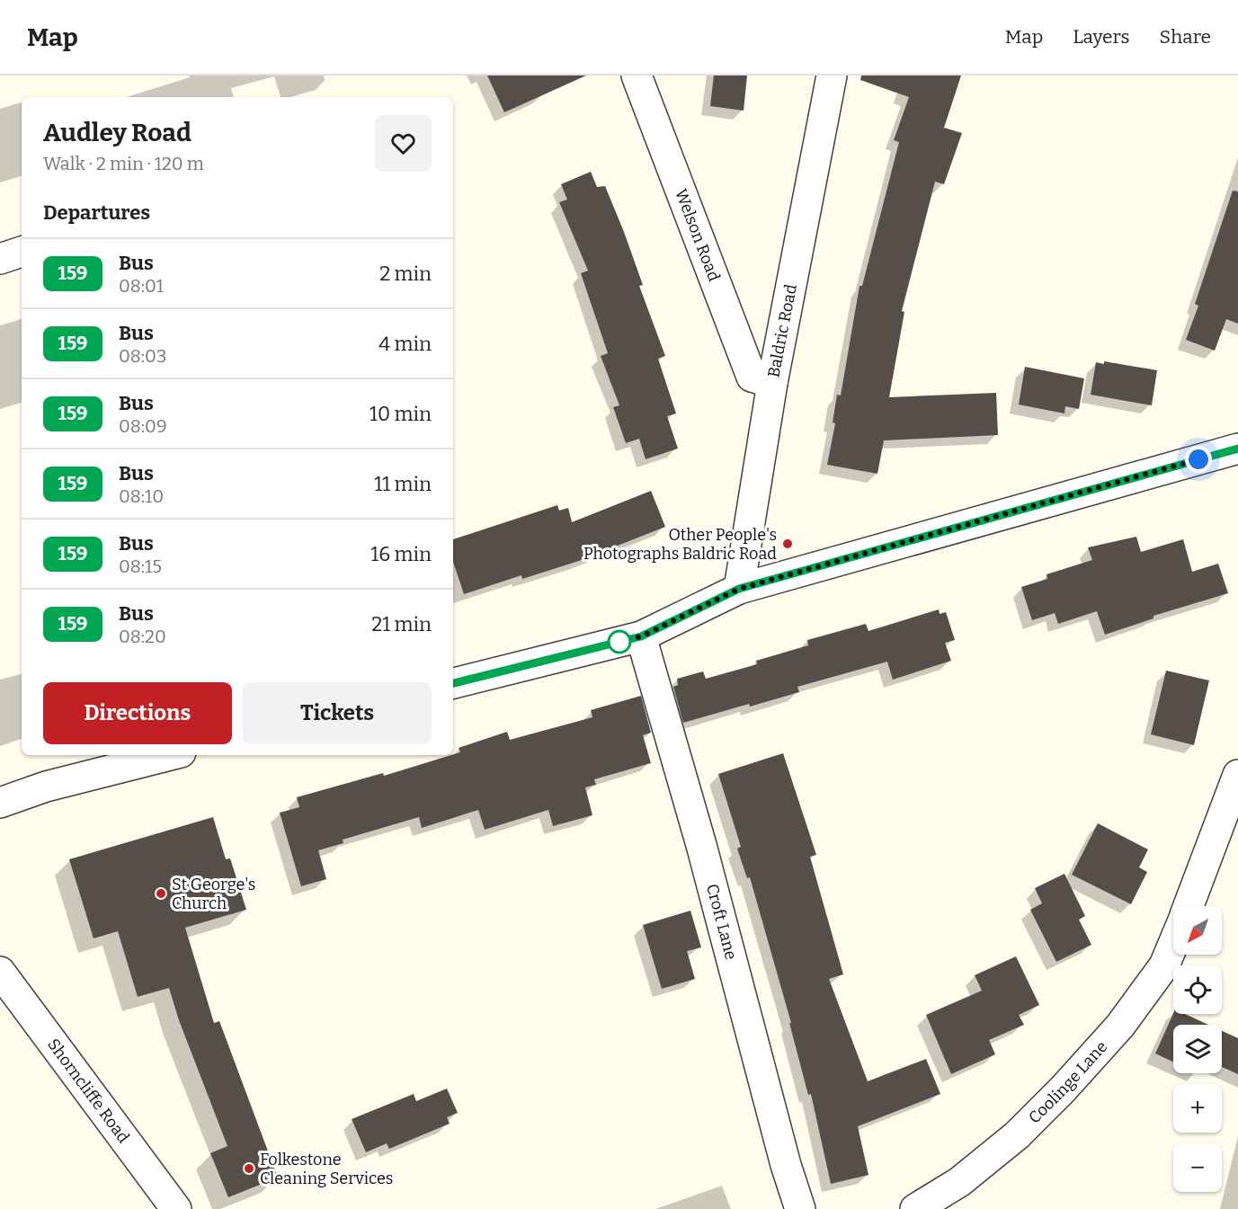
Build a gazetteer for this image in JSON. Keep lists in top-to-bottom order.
{
  "streets": {
    "street": [
      "Welson Road",
      "Baldric Road",
      "Croft Lane",
      "Coolinge Lane",
      "Shorncliffe Road"
    ]
  },
  "crossings": [
    ["Welson Road", "Baldric Road"]
  ],
  "places": ["Other People's Photographs Baldric Road", "St George's Church", "Folkestone Cleaning Services"],
  "lines": ["bus line 159"],
  "north": "bottom left",
  "page": {
    "header": "Map",
    "nav": ["Map", "Layers", "Share"],
    "heading": [
      ["Audley Road", "Walk · 2 min · 120 m"],
      "Departures"
    ],
    "list": [
      {
        "mark": "159",
        "name": "Bus",
        "note": "08:01",
        "value": "2 min"
      },
      {
        "mark": "159",
        "name": "Bus",
        "note": "08:03",
        "value": "4 min"
      },
      {
        "mark": "159",
        "name": "Bus",
        "note": "08:09",
        "value": "10 min"
      },
      {
        "mark": "159",
        "name": "Bus",
        "note": "08:10",
        "value": "11 min"
      },
      {
        "mark": "159",
        "name": "Bus",
        "note": "08:15",
        "value": "16 min"
      },
      {
        "mark": "159",
        "name": "Bus",
        "note": "08:20",
        "value": "21 min"
      }
    ],
    "buttons": ["Directions", "Tickets"],
    "map_buttons": ["+", "−"]
  }
}
